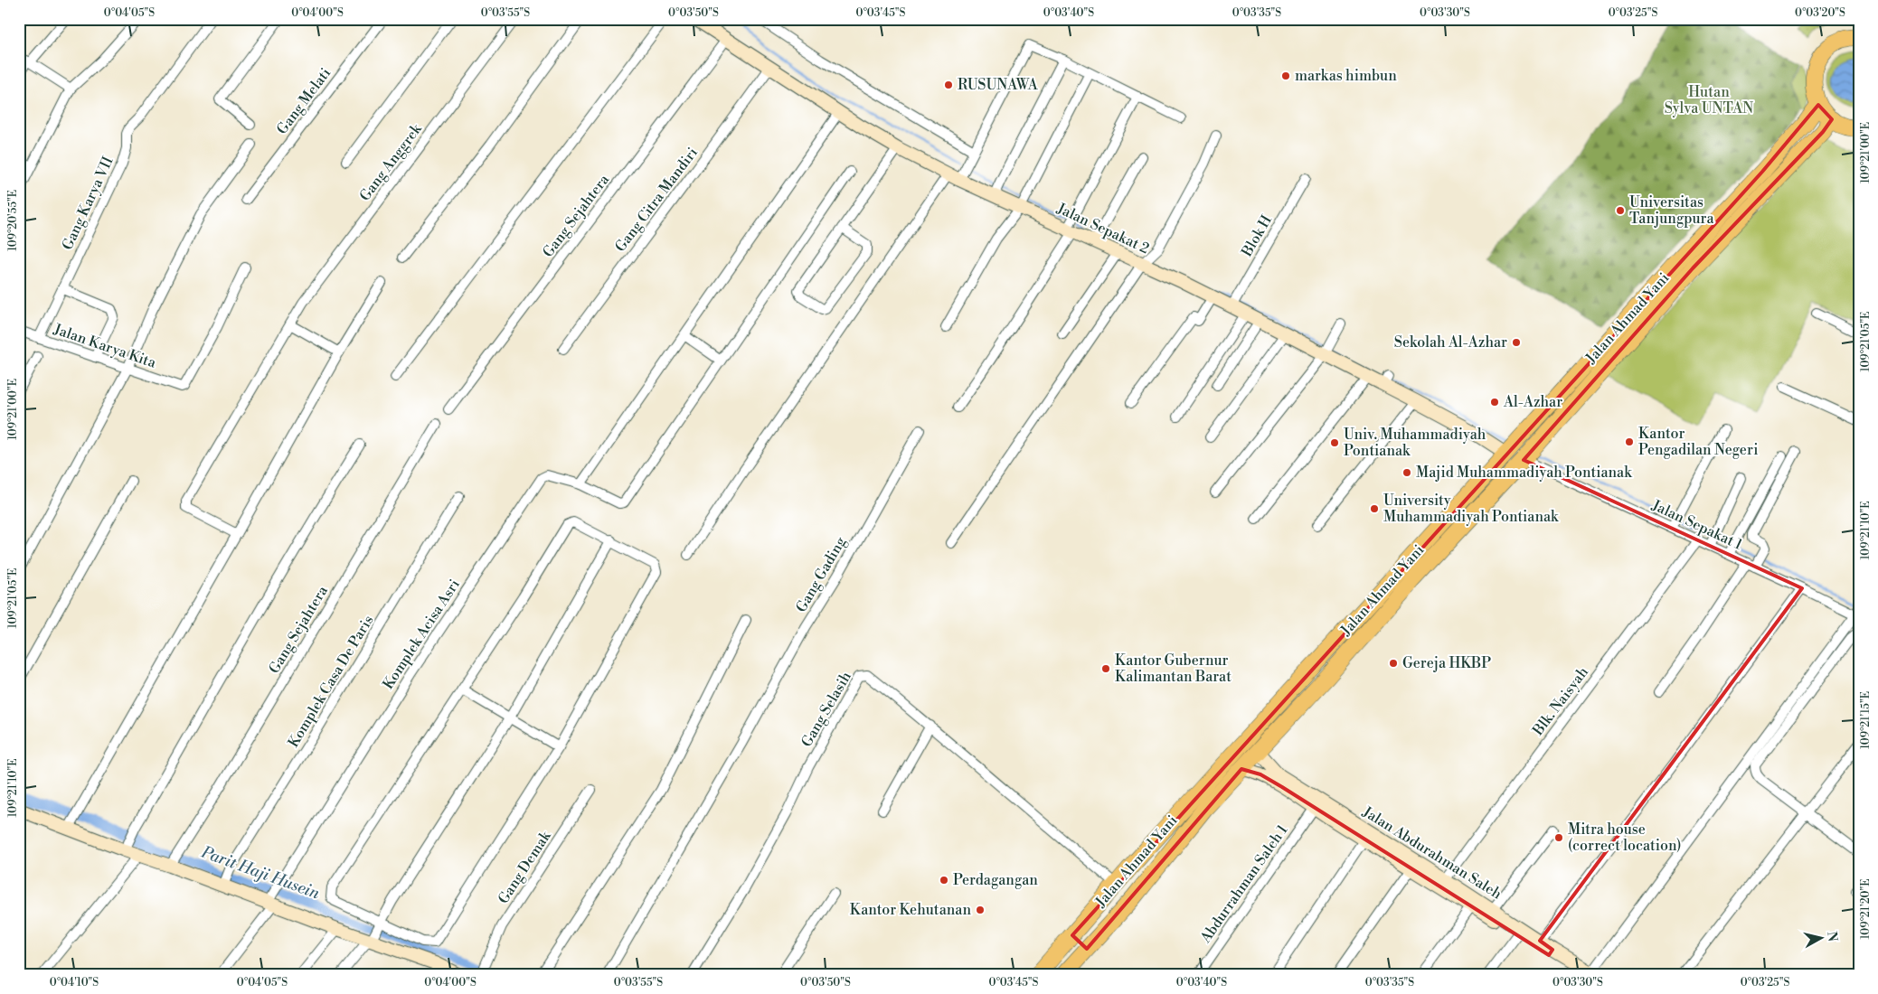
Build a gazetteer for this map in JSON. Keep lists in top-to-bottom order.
{
  "streets": {
    "highway": ["Jalan Ahmad Yani"],
    "street": [
      "Gang Melati",
      "Gang Anggrek",
      "Gang Citra Mandiri",
      "Gang Karya VII",
      "Gang Sejahtera",
      "Jalan Sepakat 2",
      "Blok H",
      "Jalan Karya Kita",
      "Jalan Sepakat 1",
      "Gang Gading",
      "Komplek Acisa Asri",
      "Komplek Casa De Paris",
      "Blk. Naisyah",
      "Gang Selasih",
      "Jalan Abdurahman Saleh",
      "Gang Demak",
      "Abdurrahman Saleh 1"
    ]
  },
  "crossings": [
    ["Gang Citra Mandiri", "Jalan Sepakat 2"],
    ["Gang Karya VII", "Jalan Karya Kita"],
    ["Gang Sejahtera", "Jalan Sepakat 2"],
    ["Jalan Sepakat 2", "Blok H"],
    ["Jalan Sepakat 2", "Jalan Ahmad Yani"],
    ["Jalan Ahmad Yani", "Jalan Sepakat 1"],
    ["Jalan Ahmad Yani", "Gang Selasih"],
    ["Jalan Ahmad Yani", "Jalan Abdurahman Saleh"],
    ["Jalan Sepakat 1", "Blk. Naisyah"],
    ["Blk. Naisyah", "Jalan Abdurahman Saleh"],
    ["Jalan Abdurahman Saleh", "Abdurrahman Saleh 1"]
  ],
  "water": ["Parit Haji Husein"],
  "parks": ["Hutan Sylva UNTAN"],
  "places": [
    "markas himbun",
    "RUSUNAWA",
    "Universitas Tanjungpura",
    "Sekolah Al-Azhar",
    "Al-Azhar",
    "Kantor Pengadilan Negeri",
    "Univ. Muhammadiyah Pontianak",
    "Majid Muhammadiyah Pontianak",
    "University Muhammadiyah Pontianak",
    "Gereja HKBP",
    "Kantor Gubernur Kalimantan Barat",
    "Mitra house (correct location)",
    "Perdagangan",
    "Kantor Kehutanan"
  ],
  "north": "right",
  "coordinates": [
    "0°04'05\"S",
    "0°04'00\"S",
    "0°03'55\"S",
    "0°03'50\"S",
    "0°03'45\"S",
    "0°03'40\"S",
    "0°03'35\"S",
    "0°03'30\"S",
    "0°03'25\"S",
    "0°03'20\"S",
    "109°21'00\"E",
    "109°20'55\"E",
    "109°21'05\"E",
    "109°21'10\"E",
    "109°21'15\"E",
    "109°21'20\"E",
    "0°04'10\"S"
  ]
}
